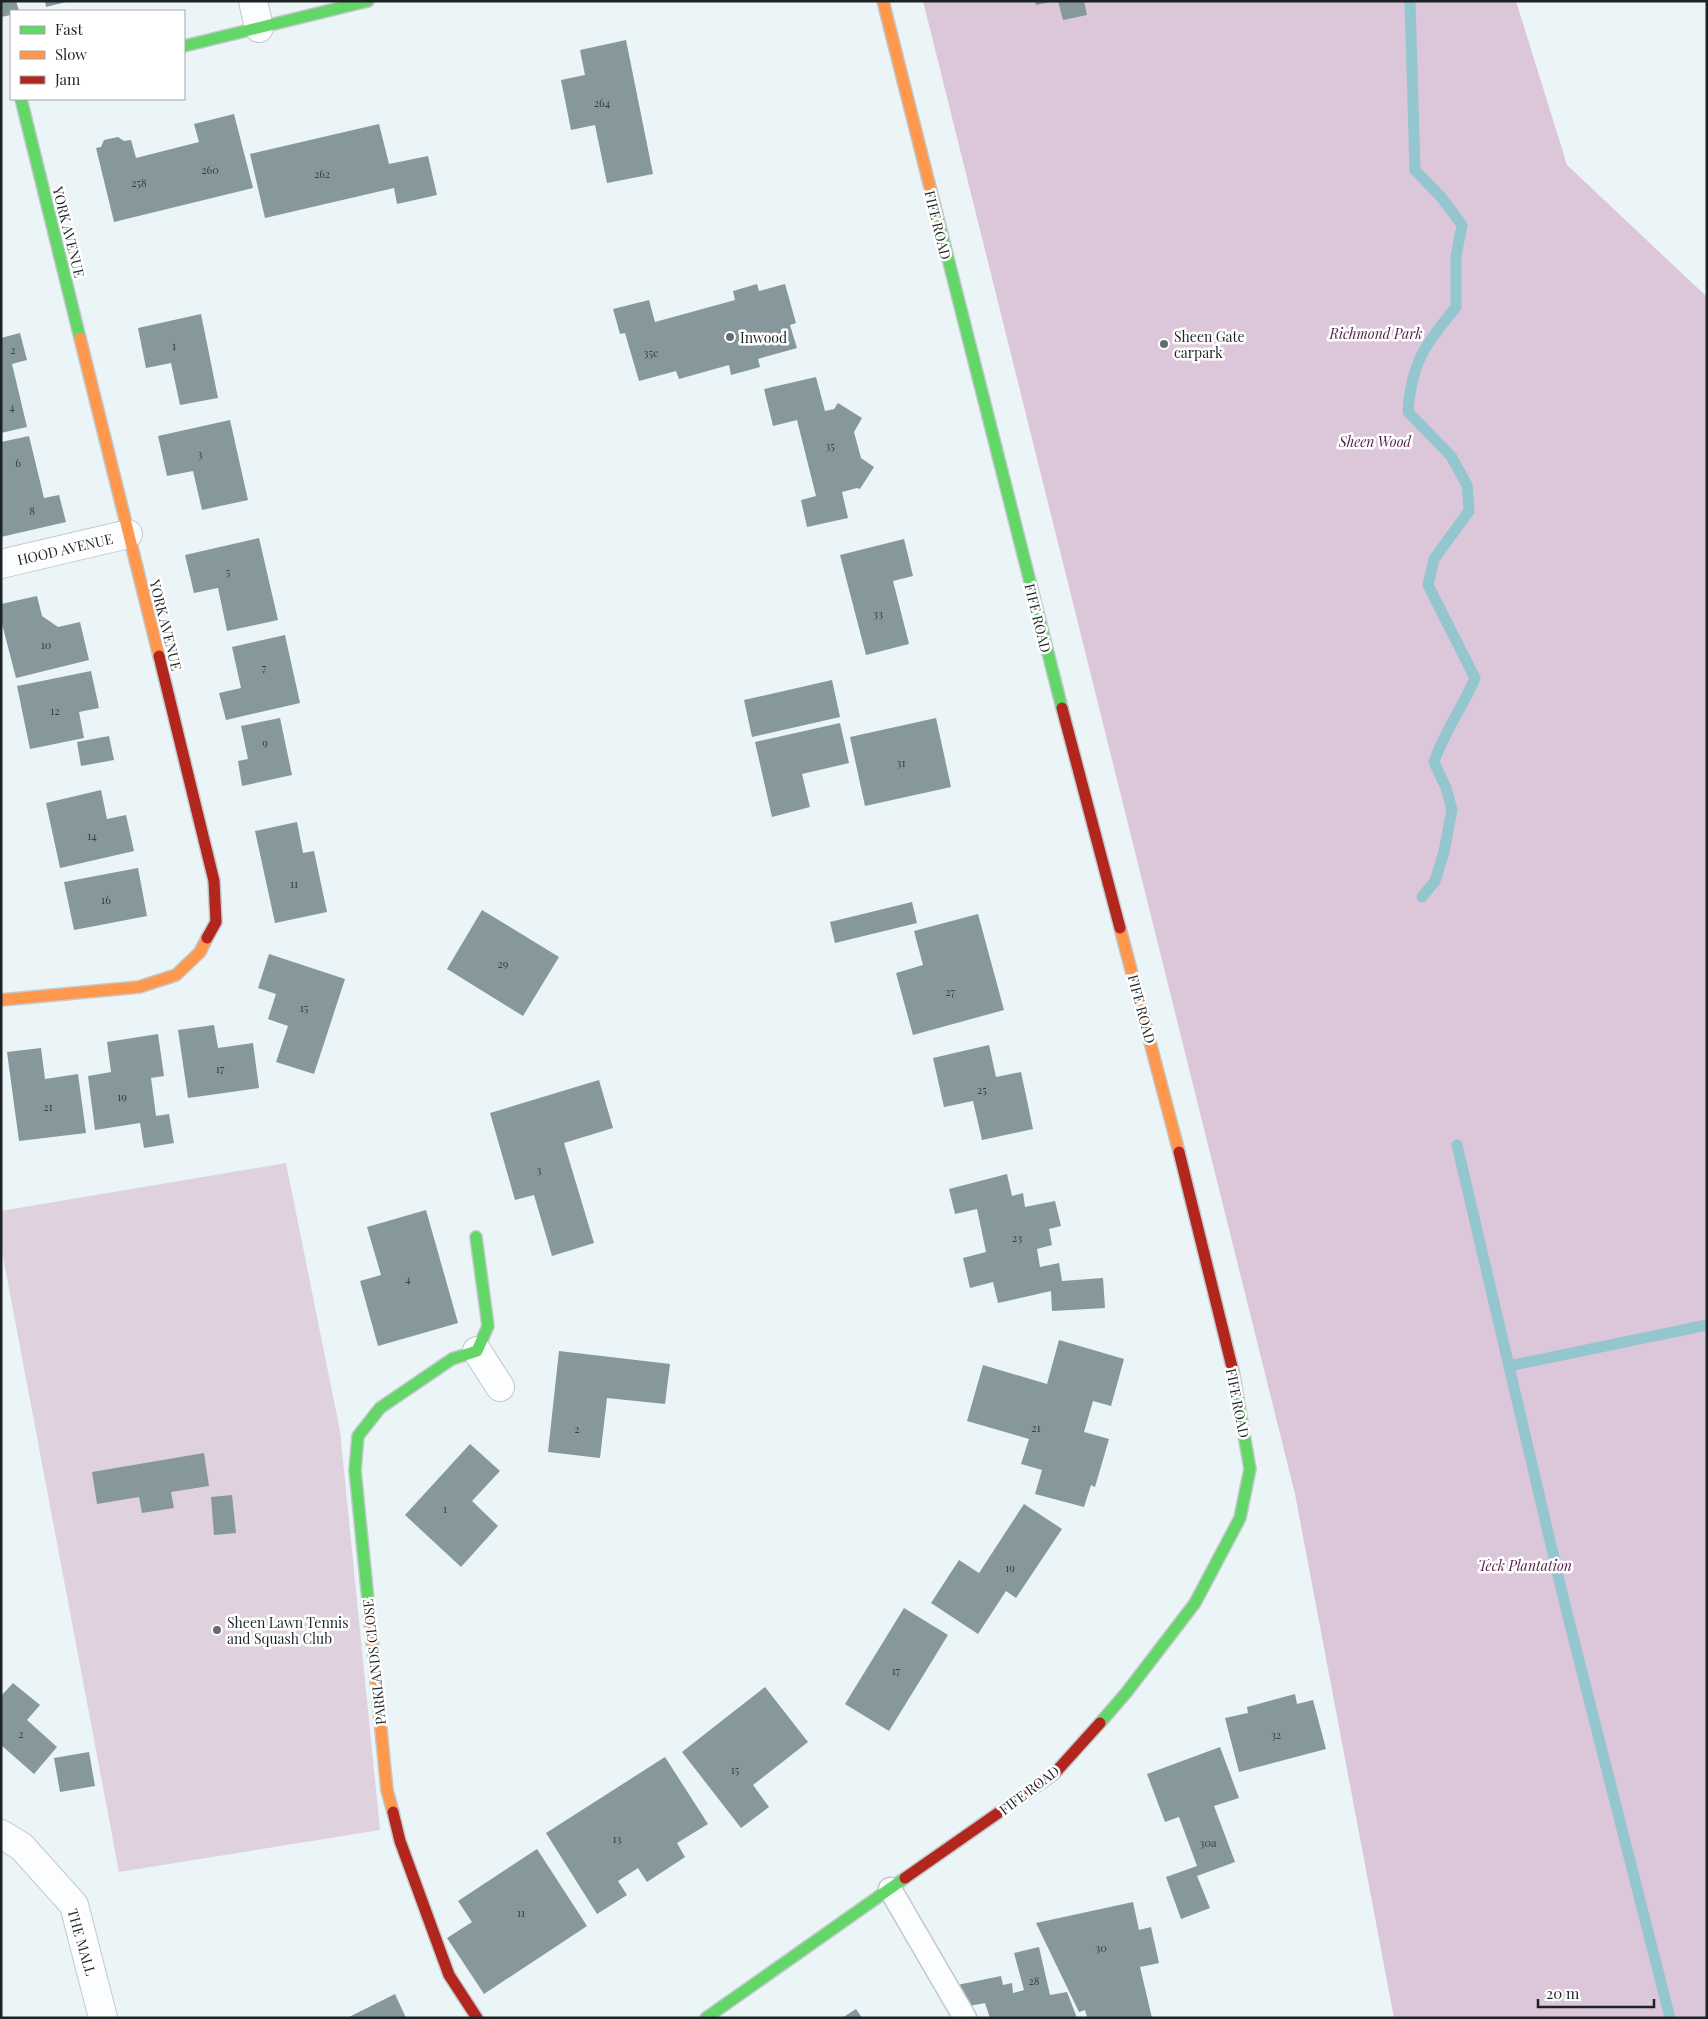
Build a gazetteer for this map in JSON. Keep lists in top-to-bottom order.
{
  "streets": {
    "street": [
      "FIFE ROAD",
      "YORK AVENUE",
      "HOOD AVENUE",
      "PARKLANDS CLOSE",
      "THE MALL"
    ]
  },
  "crossings": [
    ["YORK AVENUE", "HOOD AVENUE"]
  ],
  "parks": ["Richmond Park", "Sheen Wood", "Teck Plantation"],
  "places": ["Inwood", "Sheen Gate carpark", "Sheen Lawn Tennis and Squash Club"],
  "house_numbers": [
    "264",
    "260",
    "262",
    "258",
    "1",
    "2",
    "35c",
    "4",
    "35",
    "3",
    "6",
    "8",
    "5",
    "33",
    "10",
    "7",
    "12",
    "9",
    "31",
    "14",
    "11",
    "16",
    "29",
    "27",
    "15",
    "17",
    "25",
    "19",
    "21",
    "3",
    "23",
    "4",
    "21",
    "2",
    "1",
    "19",
    "17",
    "2",
    "32",
    "15",
    "13",
    "30a",
    "11",
    "30",
    "28"
  ],
  "legend": ["Fast", "Slow", "Jam"],
  "scale_bar": "20 m"
}
